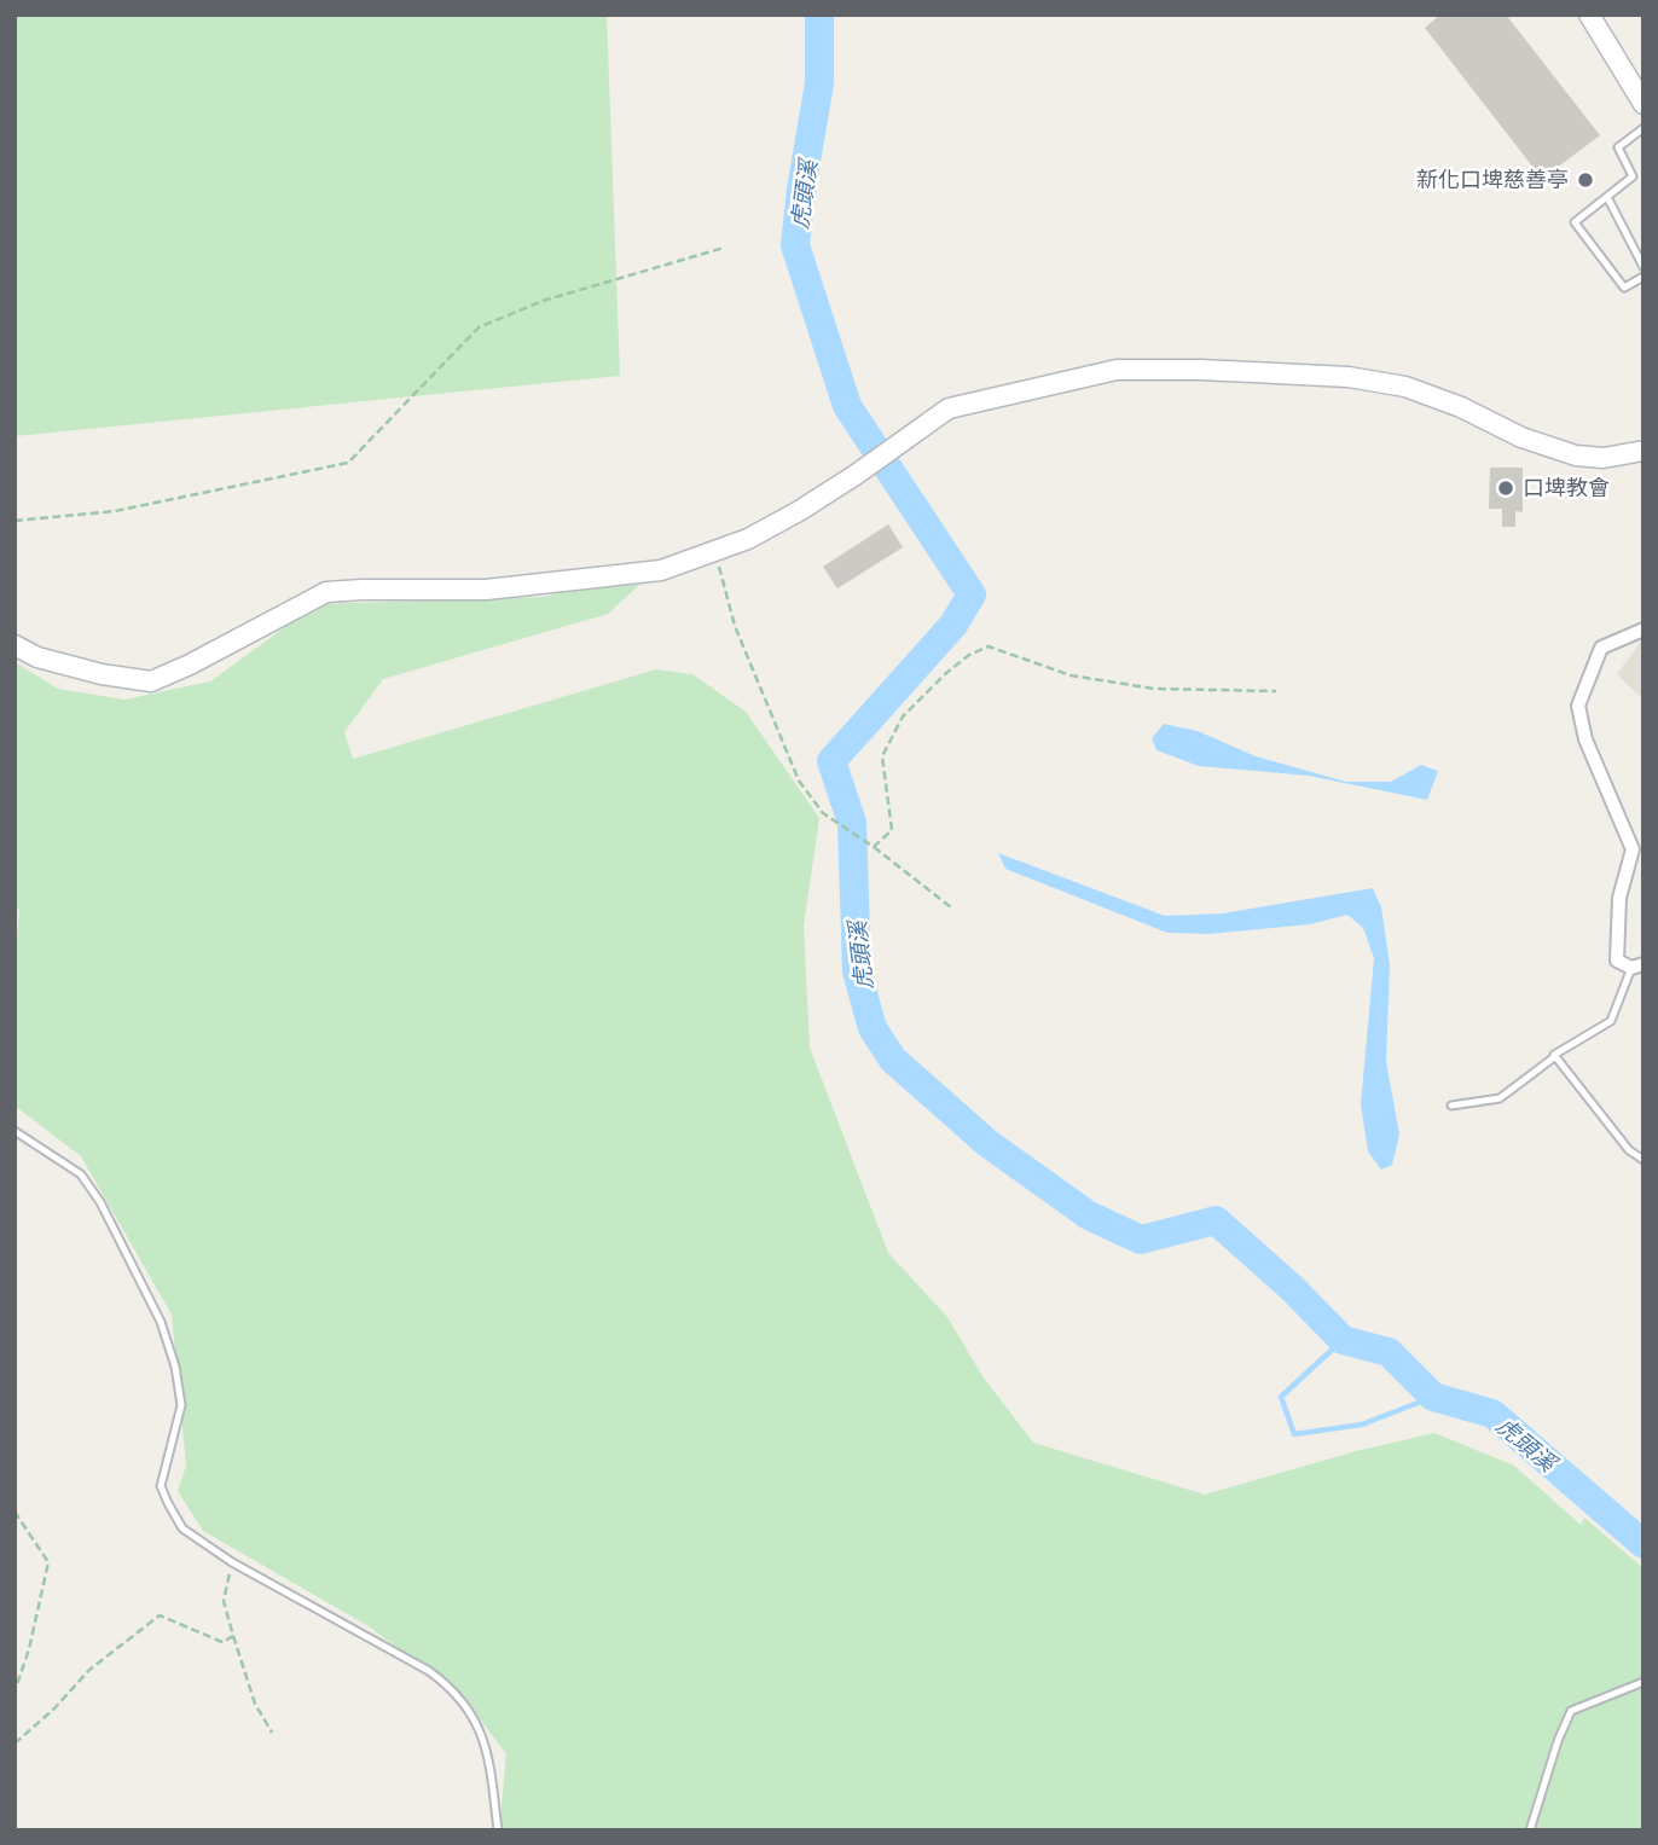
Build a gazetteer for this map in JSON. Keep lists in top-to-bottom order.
{
  "water": ["虎頭溪"],
  "places": ["新化口埤慈善亭", "口埤教會"]
}
